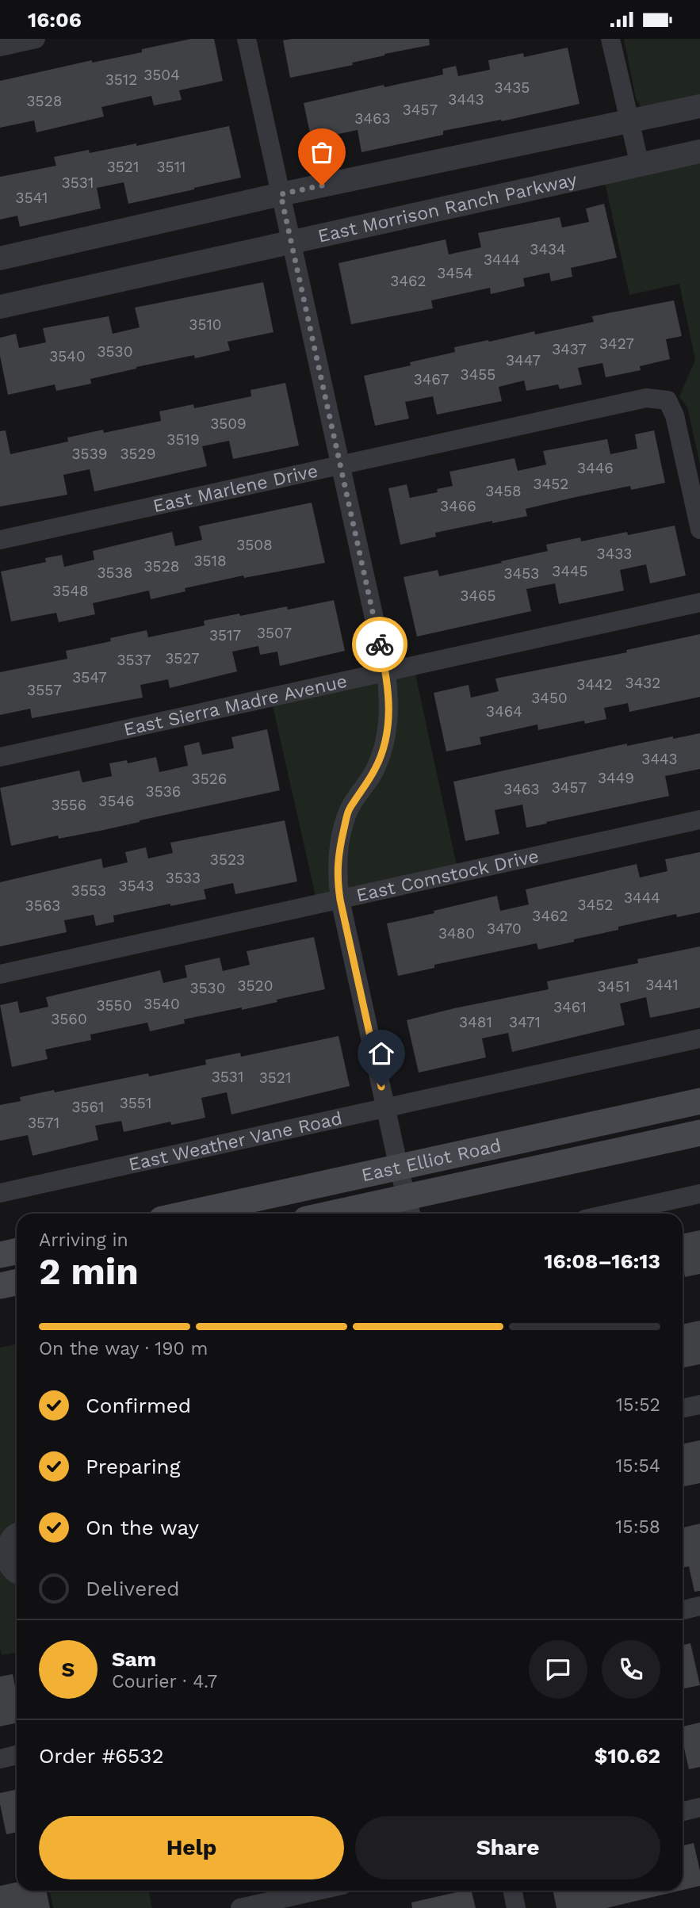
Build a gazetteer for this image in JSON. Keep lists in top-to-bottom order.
{
  "streets": {
    "main road": ["East Elliot Road"],
    "street": [
      "East Morrison Ranch Parkway",
      "East Marlene Drive",
      "East Sierra Madre Avenue",
      "East Comstock Drive",
      "East Weather Vane Road"
    ]
  },
  "house_numbers": [
    "3504",
    "3512",
    "3435",
    "3443",
    "3528",
    "3457",
    "3463",
    "3521",
    "3511",
    "3531",
    "3541",
    "3434",
    "3444",
    "3454",
    "3462",
    "3510",
    "3427",
    "3437",
    "3530",
    "3540",
    "3447",
    "3455",
    "3467",
    "3509",
    "3519",
    "3539",
    "3529",
    "3446",
    "3452",
    "3458",
    "3466",
    "3508",
    "3433",
    "3518",
    "3528",
    "3445",
    "3538",
    "3453",
    "3548",
    "3465",
    "3507",
    "3517",
    "3527",
    "3537",
    "3547",
    "3432",
    "3442",
    "3557",
    "3450",
    "3464",
    "3443",
    "3449",
    "3526",
    "3457",
    "3463",
    "3536",
    "3546",
    "3556",
    "3523",
    "3533",
    "3543",
    "3553",
    "3444",
    "3452",
    "3563",
    "3462",
    "3470",
    "3480",
    "3441",
    "3520",
    "3451",
    "3530",
    "3540",
    "3550",
    "3461",
    "3560",
    "3481",
    "3471",
    "3531",
    "3521",
    "3551",
    "3561",
    "3571"
  ],
  "page": {
    "status": "16:06",
    "heading": ["2 min", "Arriving in", "16:08–16:13"],
    "panel": [
      "Sam",
      "Courier · 4.7",
      "Order #6532",
      "$10.62"
    ],
    "bar": "On the way · 190 m",
    "list": [
      ["Confirmed", "15:52"],
      ["Preparing", "15:54"],
      ["On the way", "15:58"],
      "Delivered"
    ],
    "round": "S",
    "buttons": ["Help", "Share"]
  }
}
